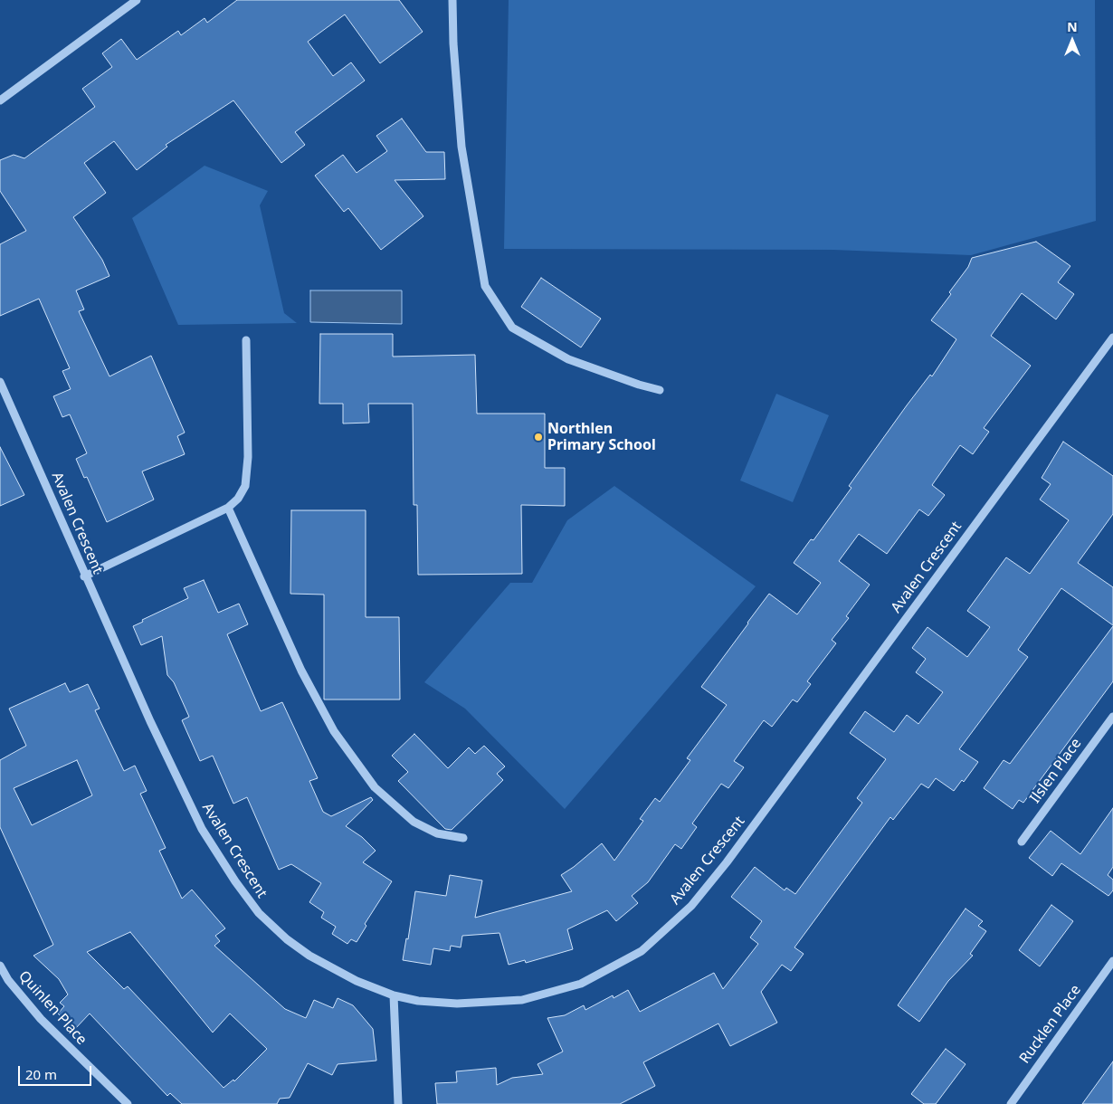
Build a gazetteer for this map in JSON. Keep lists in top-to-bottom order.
{
  "streets": {
    "street": [
      "Avalen Crescent",
      "Ilslen Place",
      "Quinlen Place",
      "Rucklen Place"
    ]
  },
  "places": ["Northlen Primary School"],
  "scale_bar": "20 m",
  "north": "top"
}
